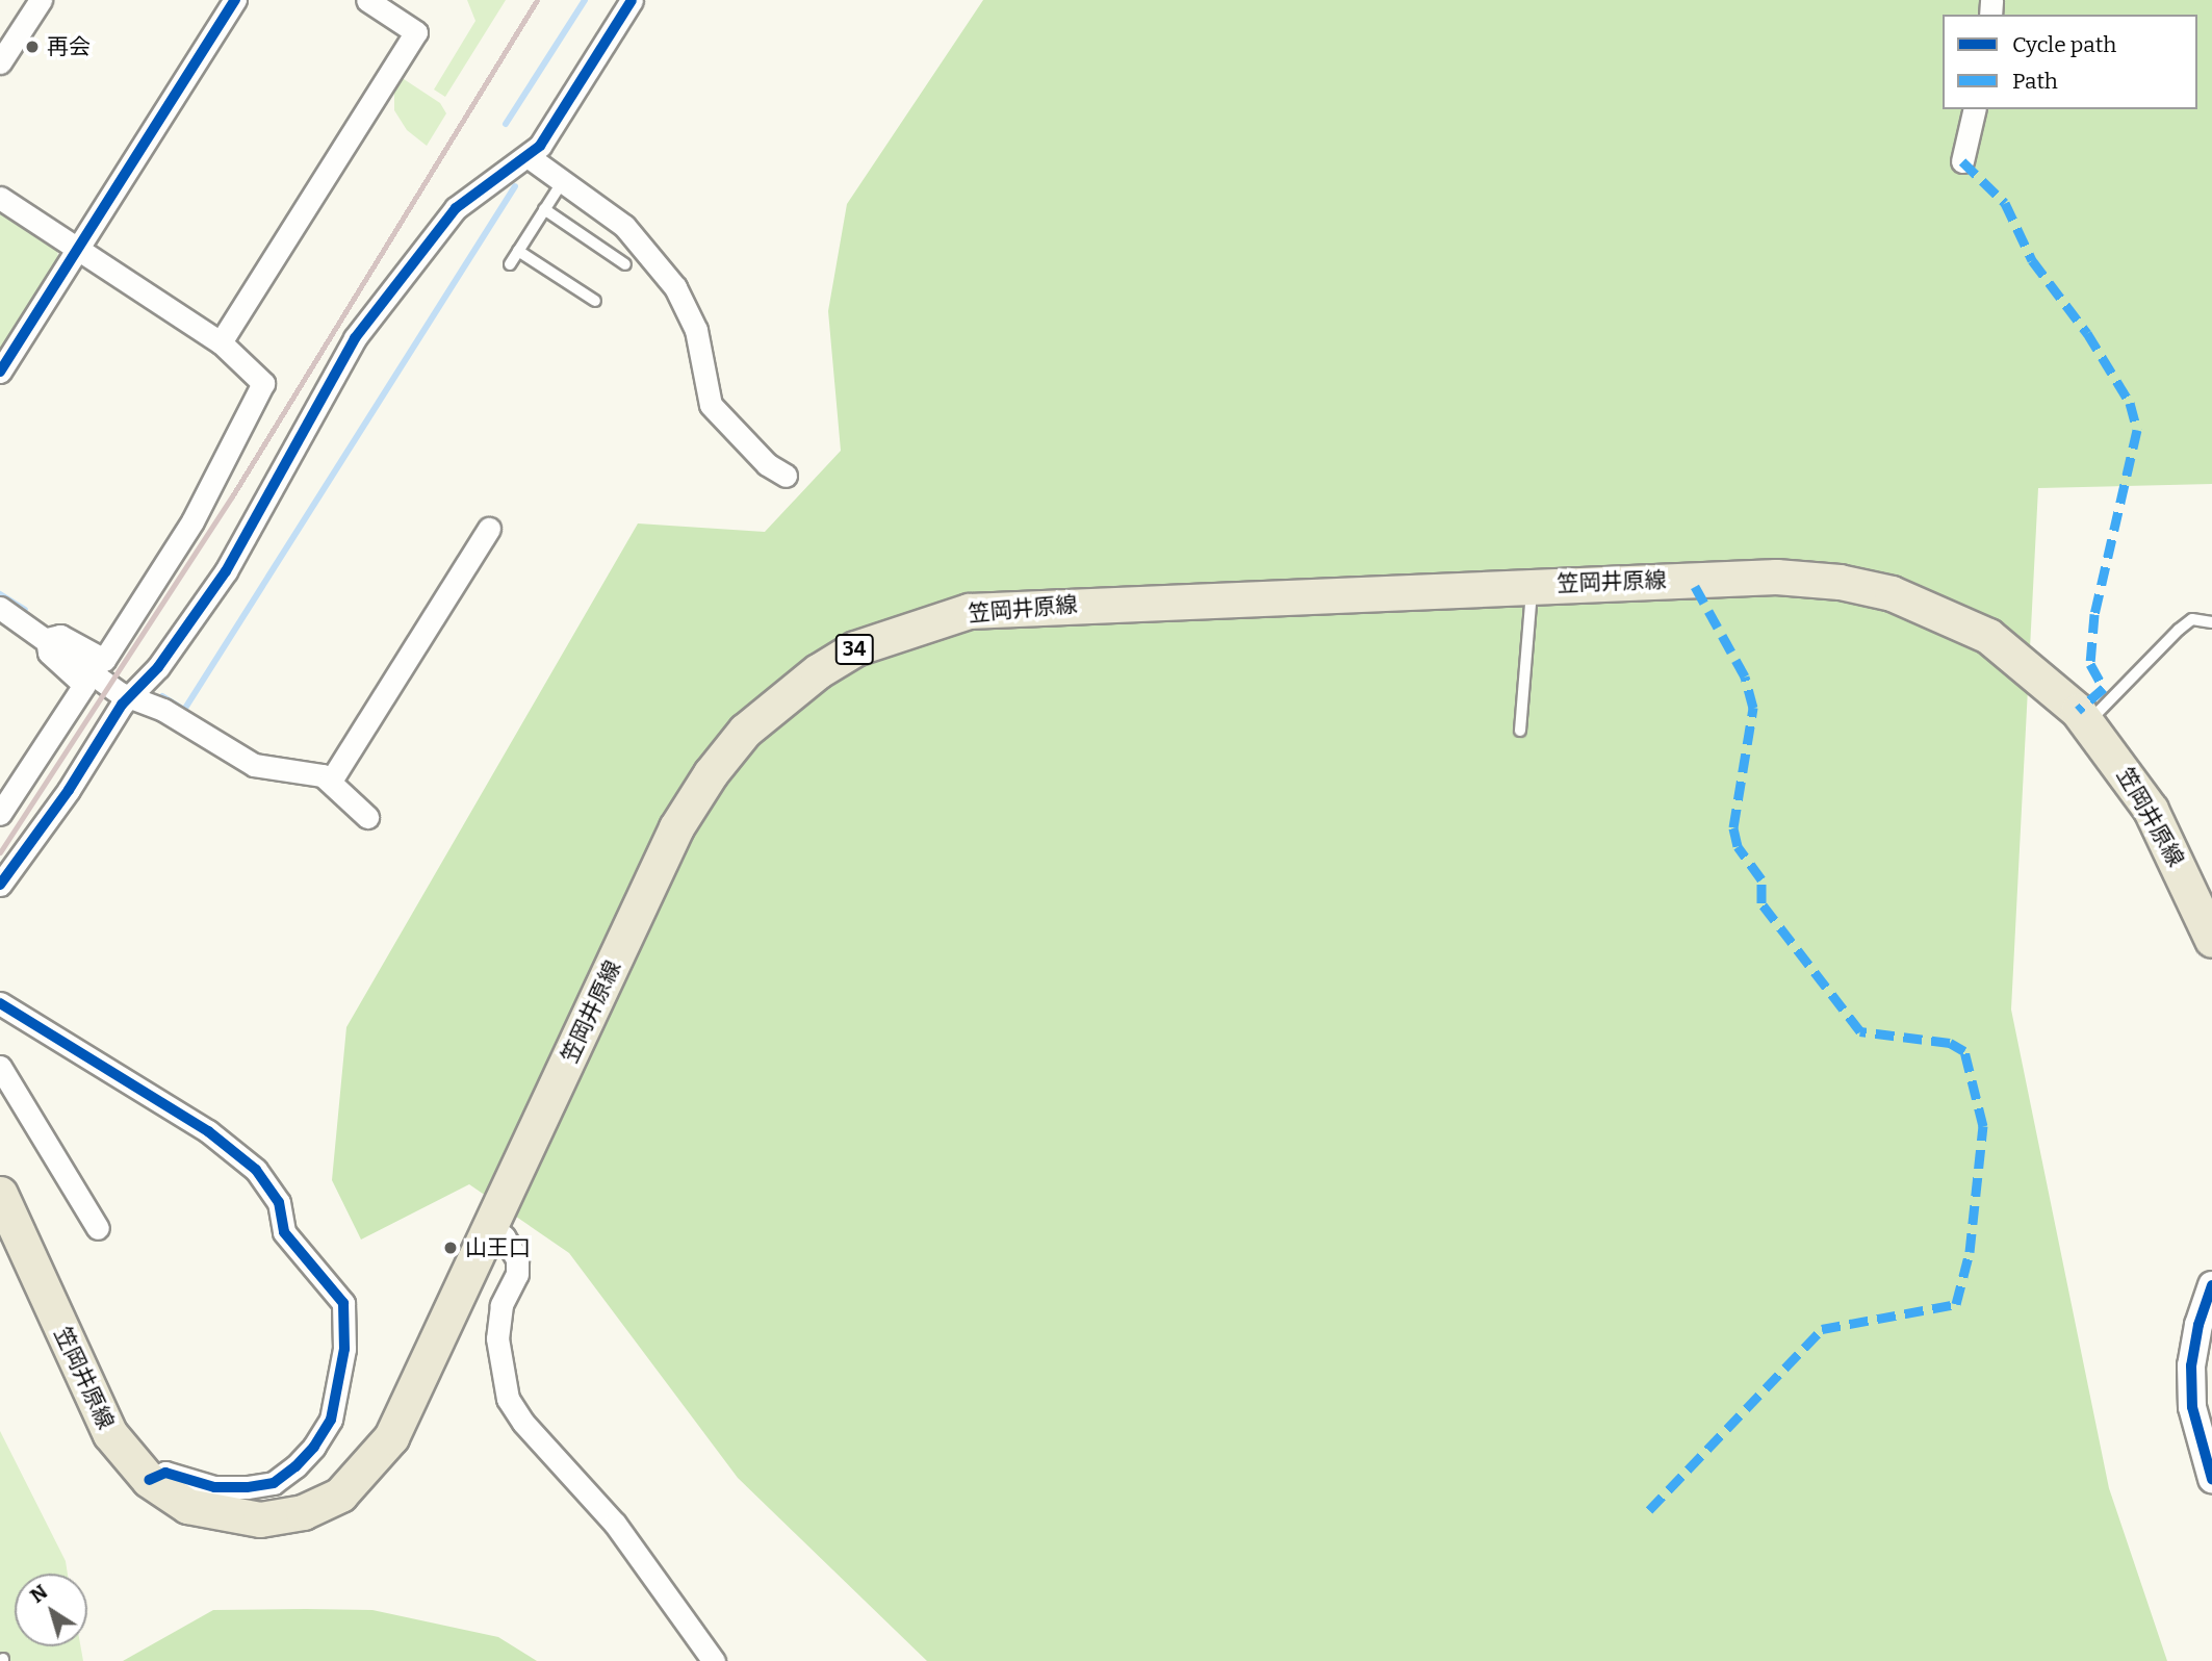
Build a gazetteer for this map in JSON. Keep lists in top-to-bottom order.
{
  "streets": {
    "main road": ["笠岡井原線", "34"]
  },
  "places": ["再会", "山王口"],
  "legend": ["Cycle path", "Path"],
  "north": "top left"
}
